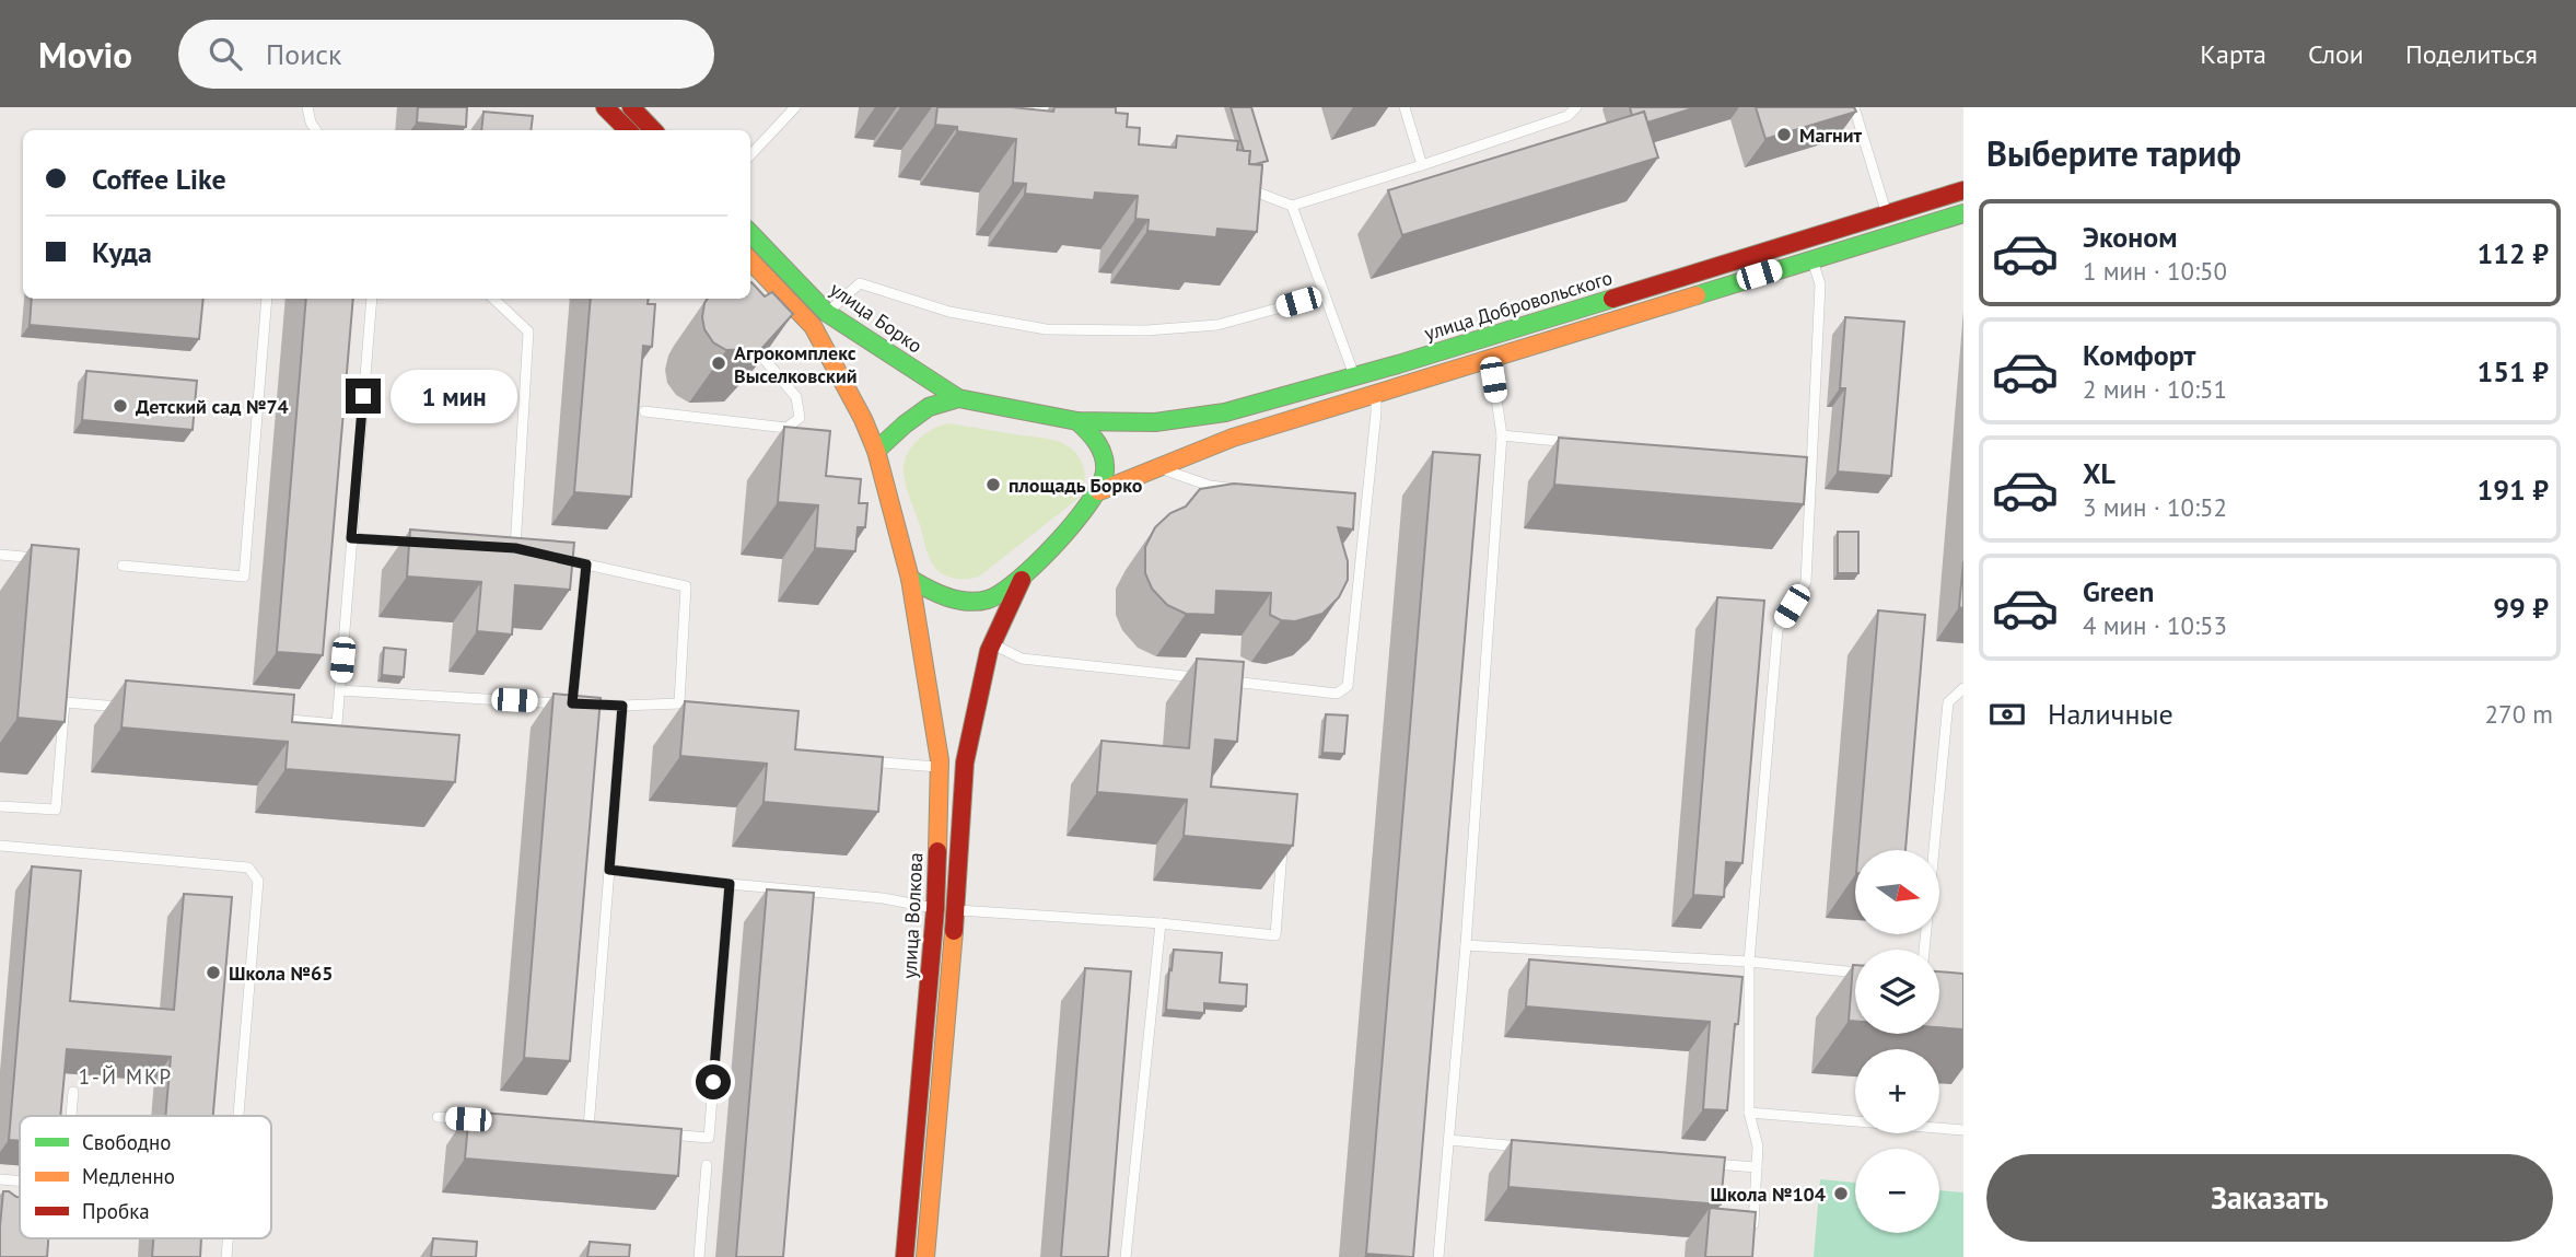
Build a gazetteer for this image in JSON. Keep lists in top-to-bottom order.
{
  "streets": {
    "main road": ["улица Добровольского", "улица Борко", "улица Волкова"]
  },
  "crossings": [
    ["улица Добровольского", "улица Борко"],
    ["улица Добровольского", "улица Волкова"],
    ["улица Борко", "улица Волкова"]
  ],
  "districts": ["1-Й МКР"],
  "places": [
    "Магнит",
    "Агрокомплекс Выселковский",
    "Детский сад №74",
    "площадь Борко",
    "Школа №65",
    "Школа №104"
  ],
  "legend": ["Свободно", "Медленно", "Пробка"],
  "north": "right",
  "page": {
    "header": "Movio",
    "search": "Поиск",
    "nav": ["Карта", "Слои", "Поделиться"],
    "heading": "Выберите тариф",
    "banner": ["Coffee Like", "Куда"],
    "list": [
      {
        "name": "Эконом",
        "note": "1 мин · 10:50",
        "value": "112 ₽"
      },
      {
        "name": "Комфорт",
        "note": "2 мин · 10:51",
        "value": "151 ₽"
      },
      {
        "name": "XL",
        "note": "3 мин · 10:52",
        "value": "191 ₽"
      },
      {
        "name": "Green",
        "note": "4 мин · 10:53",
        "value": "99 ₽"
      }
    ],
    "bubble": "1 мин",
    "pay": ["Наличные", "270 m"],
    "map_buttons": ["+", "−"],
    "buttons": "Заказать"
  }
}
